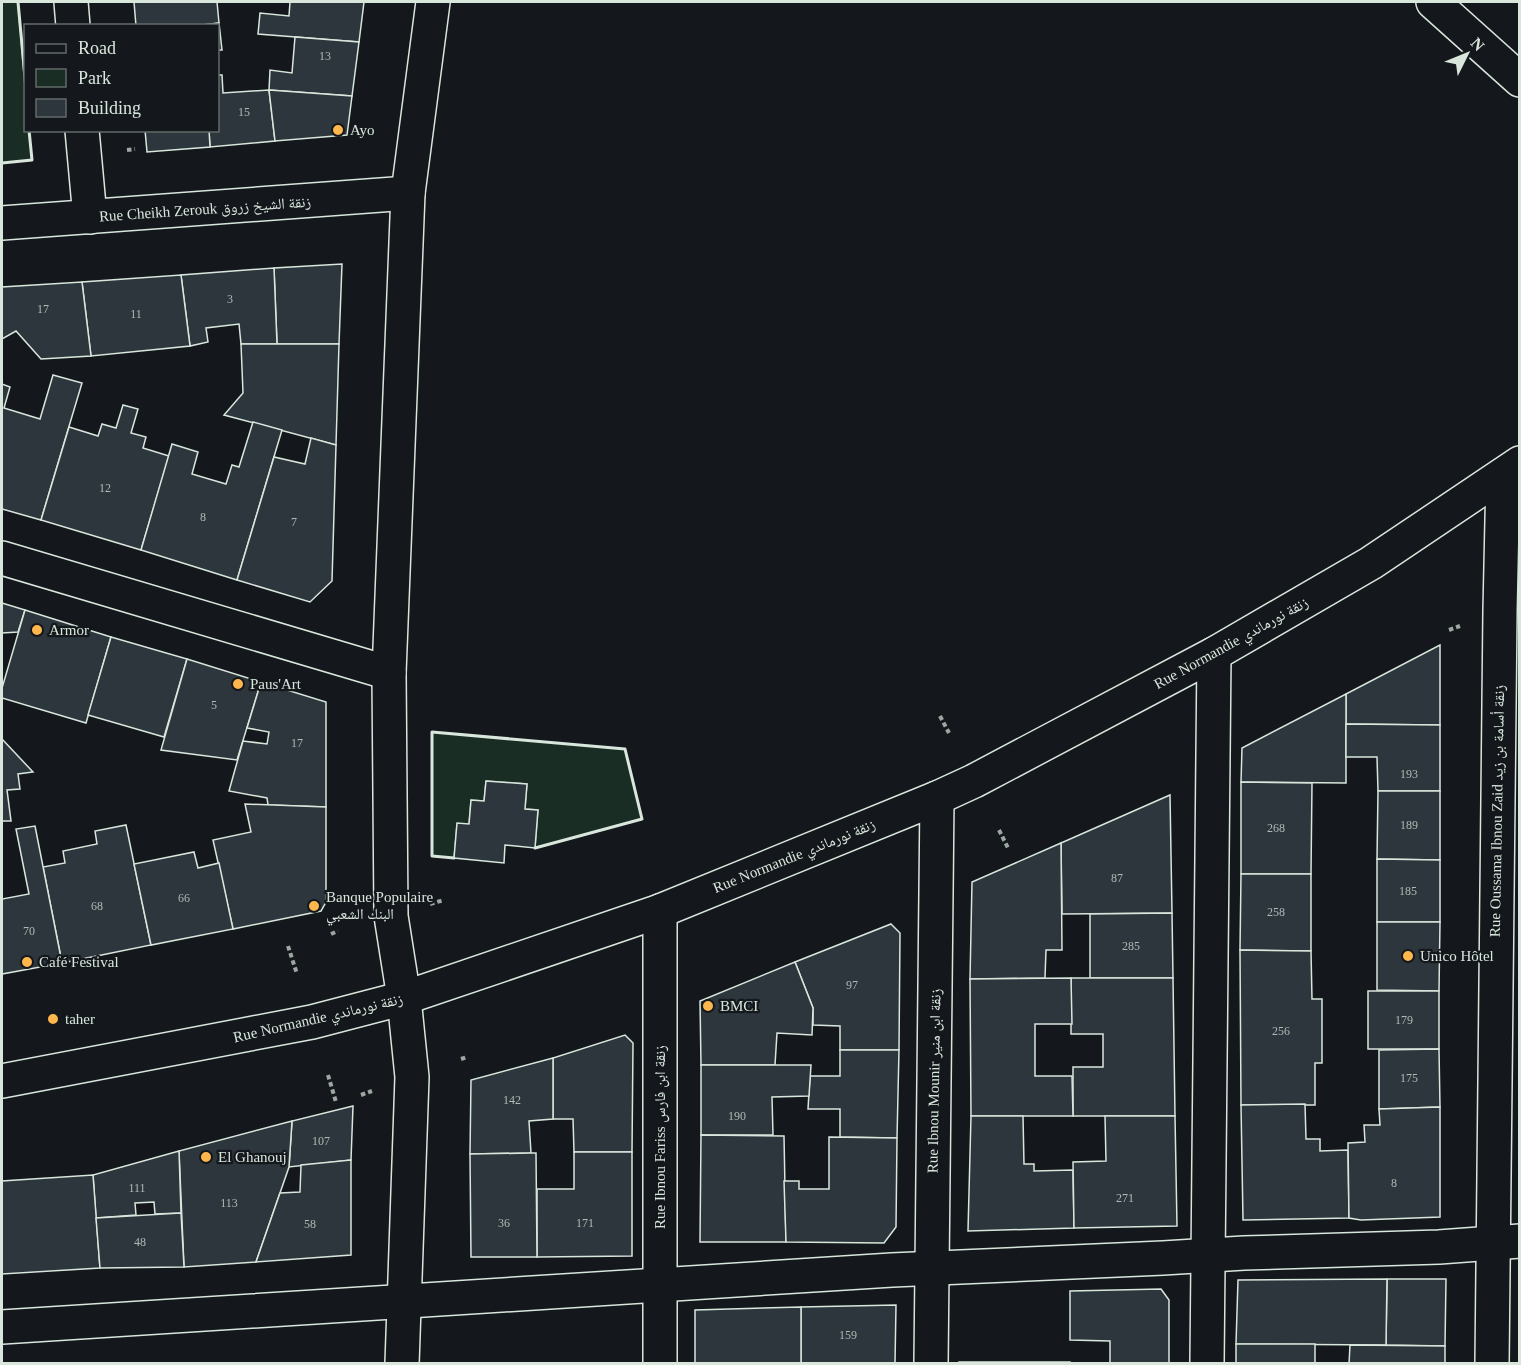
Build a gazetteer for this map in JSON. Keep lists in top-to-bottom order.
{
  "streets": {
    "street": [
      "Rue Cheikh Zerouk زنقة الشيخ زروق",
      "Rue Normandie زنقة نورماندي",
      "Rue Oussama Ibnou Zaid زنقة أسامة بن زيد",
      "Rue Ibnou Mounir زنقة ابن منير",
      "Rue Ibnou Fariss زنقة ابن فارس"
    ]
  },
  "crossings": [
    ["Rue Normandie زنقة نورماندي", "Rue Oussama Ibnou Zaid زنقة أسامة بن زيد"],
    ["Rue Normandie زنقة نورماندي", "Rue Ibnou Mounir زنقة ابن منير"],
    ["Rue Normandie زنقة نورماندي", "Rue Ibnou Fariss زنقة ابن فارس"]
  ],
  "places": [
    "Ayo",
    "Armor",
    "Paus'Art",
    "Banque Populaire البنك الشعبي",
    "Unico Hôtel",
    "Café Festival",
    "BMCI",
    "taher",
    "El Ghanouj"
  ],
  "house_numbers": [
    "13",
    "15",
    "3",
    "17",
    "11",
    "12",
    "8",
    "7",
    "5",
    "17",
    "193",
    "189",
    "268",
    "87",
    "185",
    "66",
    "68",
    "258",
    "70",
    "285",
    "97",
    "179",
    "256",
    "175",
    "142",
    "190",
    "107",
    "8",
    "111",
    "271",
    "113",
    "36",
    "171",
    "58",
    "48",
    "159"
  ],
  "legend": ["Road", "Park", "Building"],
  "north": "top right"
}
